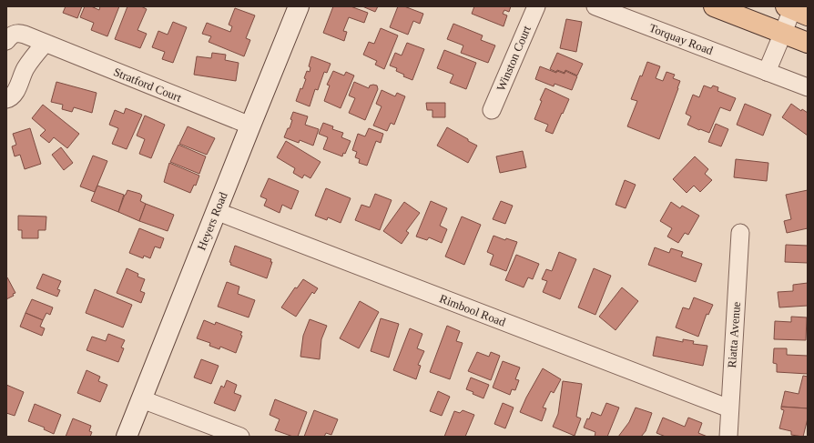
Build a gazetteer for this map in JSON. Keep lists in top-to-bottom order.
{
  "streets": {
    "street": [
      "Torquay Road",
      "Winston Court",
      "Stratford Court",
      "Heyers Road",
      "Rimbool Road",
      "Riatta Avenue"
    ]
  },
  "crossings": [
    ["Stratford Court", "Heyers Road"],
    ["Heyers Road", "Rimbool Road"],
    ["Rimbool Road", "Riatta Avenue"]
  ]
}
